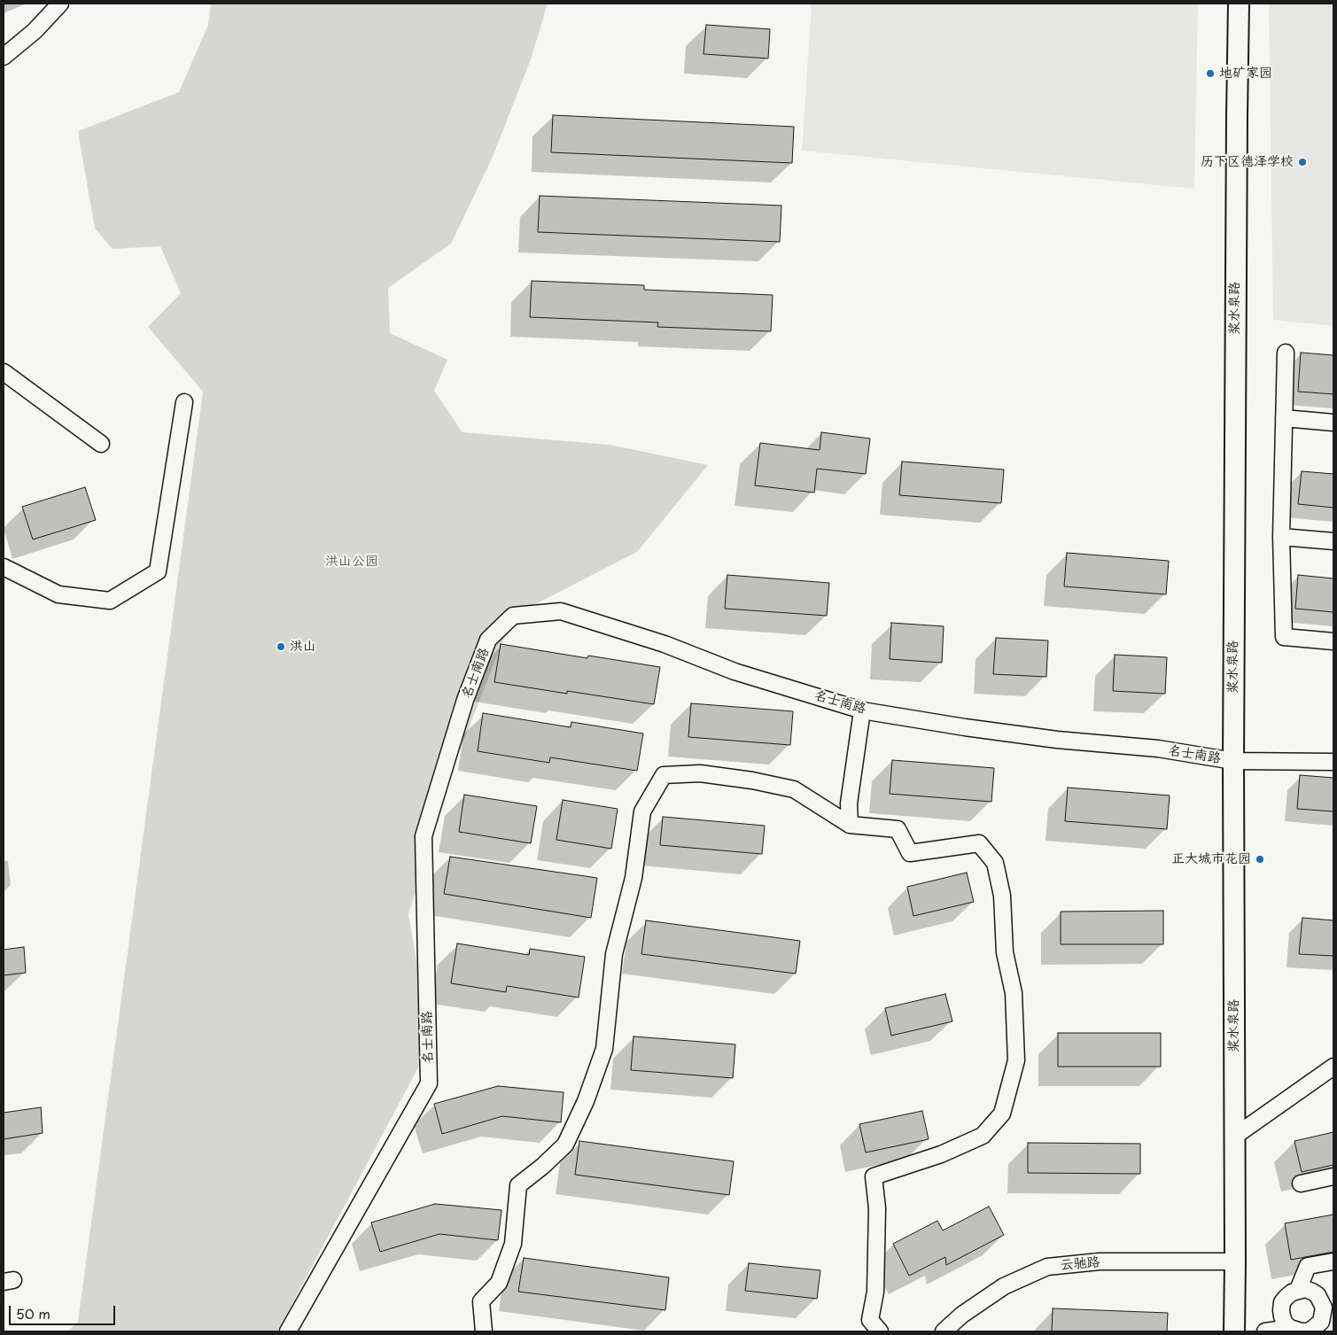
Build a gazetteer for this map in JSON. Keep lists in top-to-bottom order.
{
  "streets": {
    "main road": ["浆水泉路"],
    "street": ["名士南路", "云驰路"]
  },
  "crossings": [
    ["浆水泉路", "名士南路"],
    ["浆水泉路", "云驰路"]
  ],
  "parks": ["洪山公园"],
  "places": [
    "地矿家园",
    "历下区德泽学校",
    "洪山",
    "正大城市花园"
  ],
  "scale_bar": "50 m"
}
